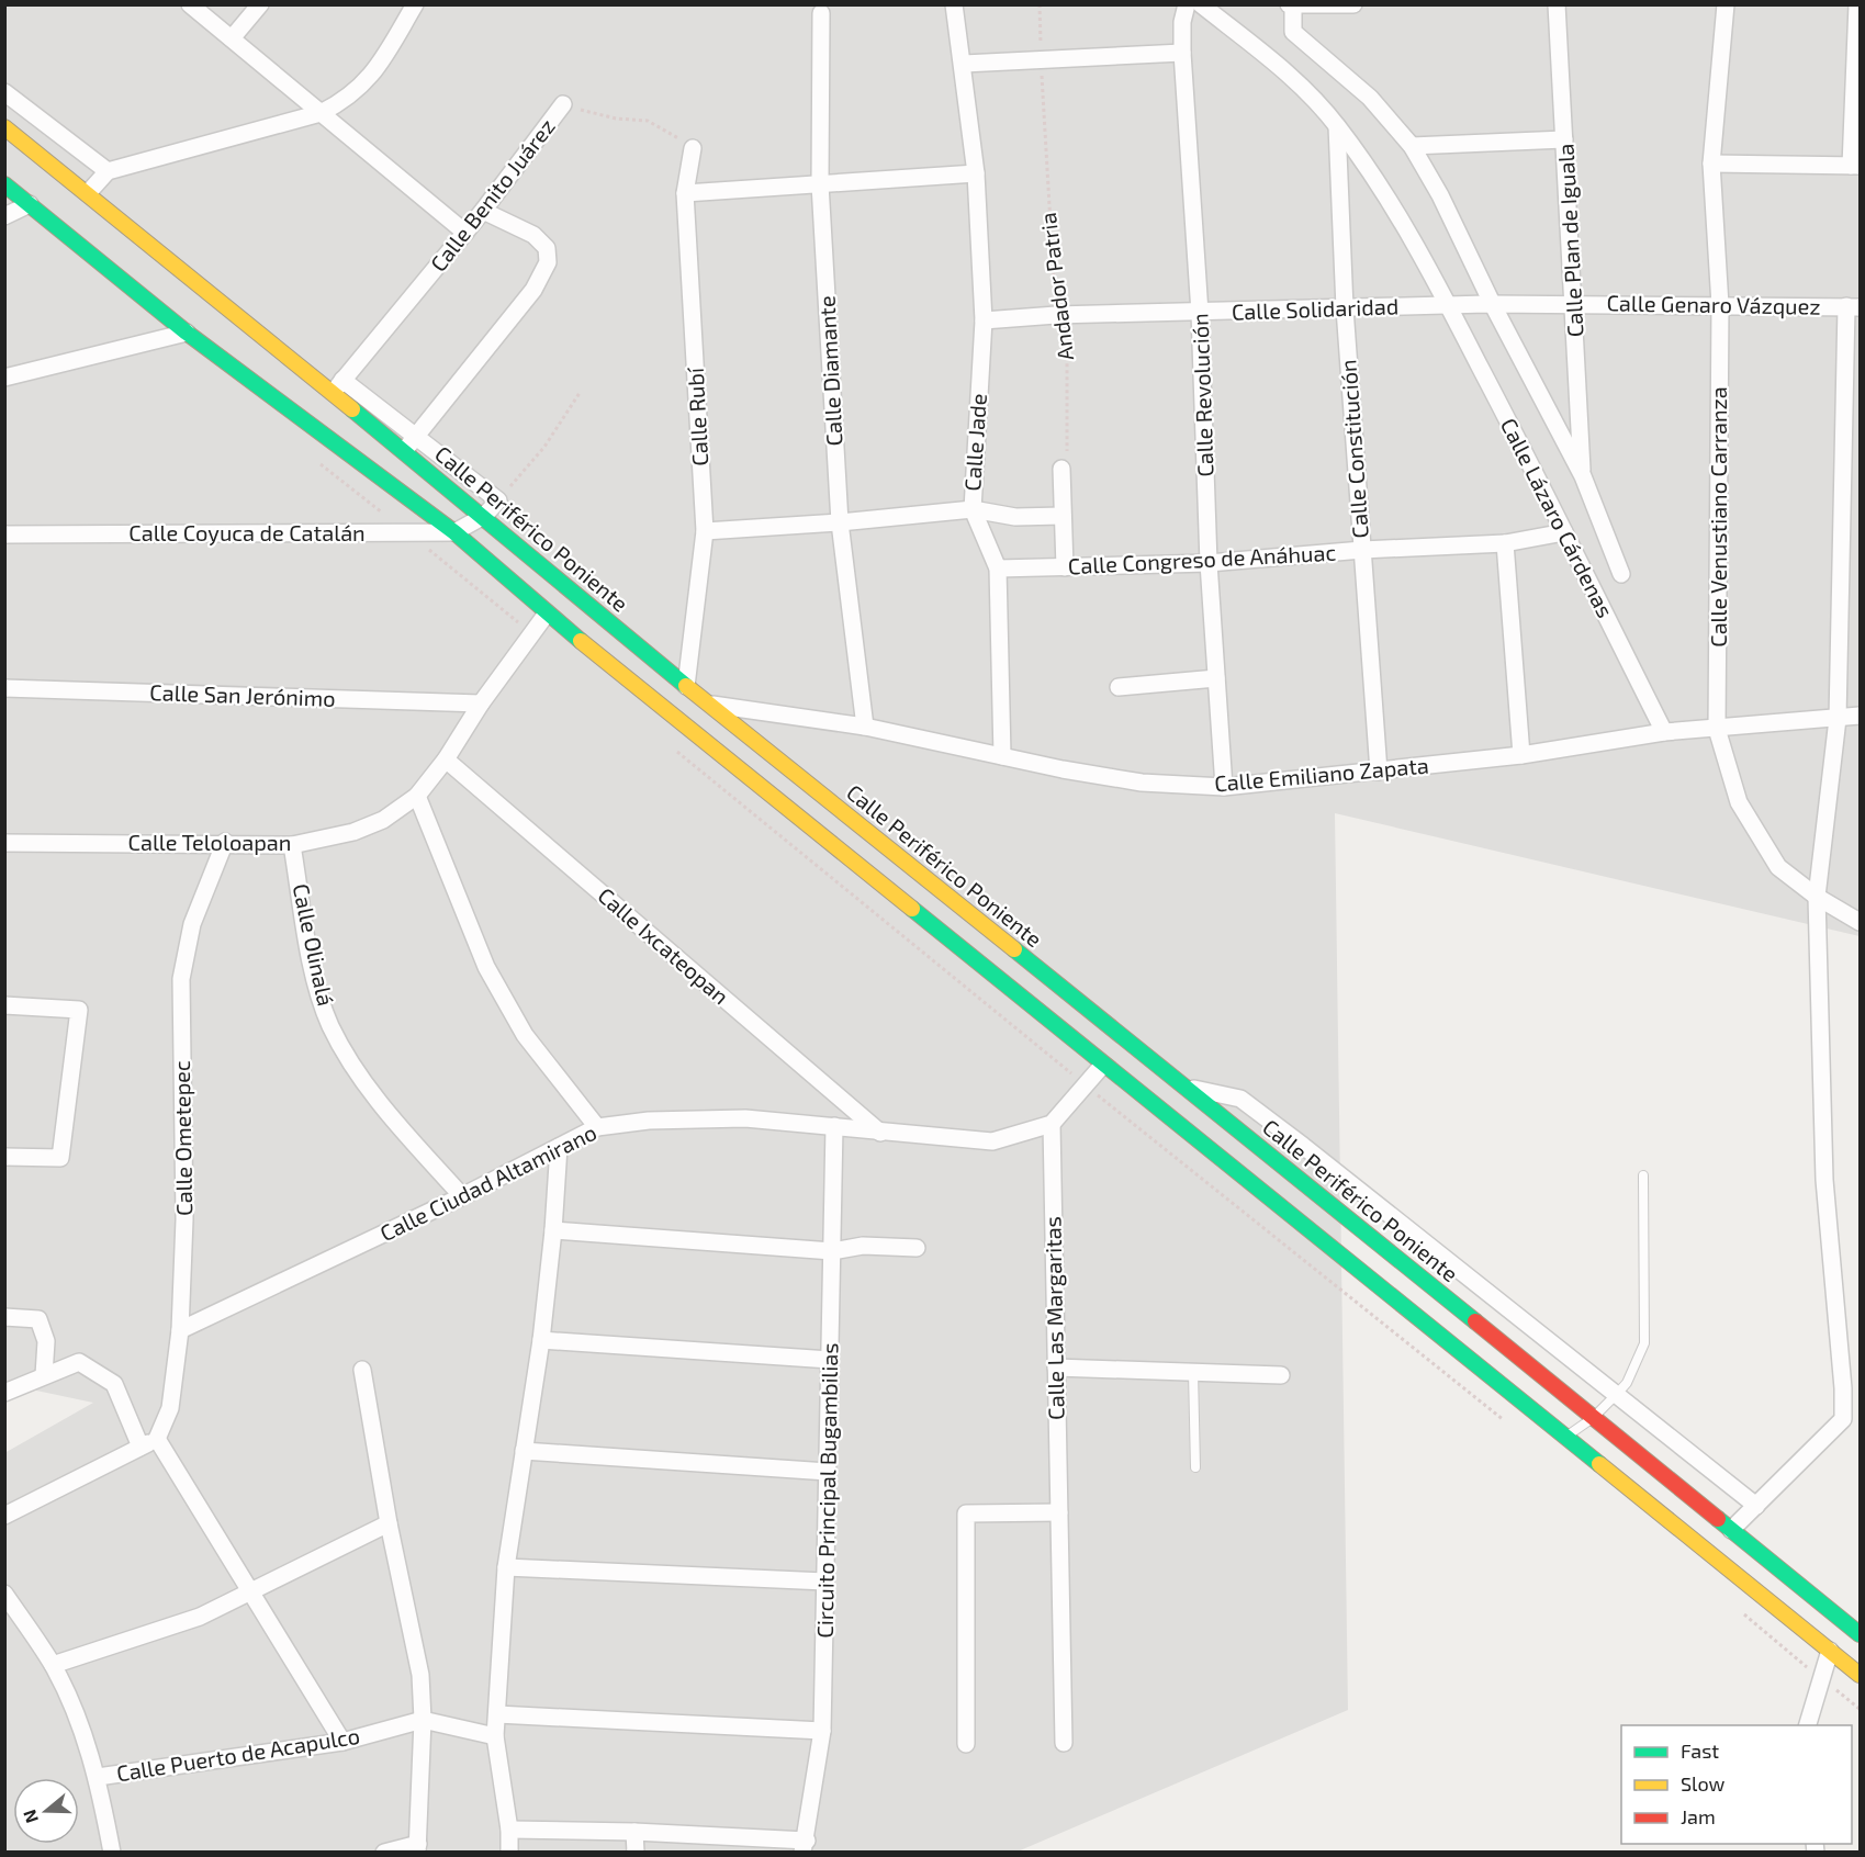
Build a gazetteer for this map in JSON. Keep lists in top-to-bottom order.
{
  "streets": {
    "main road": ["Calle Periférico Poniente"],
    "street": [
      "Calle Benito Juárez",
      "Calle Plan de Iguala",
      "Calle Genaro Vázquez",
      "Calle Solidaridad",
      "Calle Diamante",
      "Calle Revolución",
      "Calle Rubí",
      "Calle Jade",
      "Calle Constitución",
      "Calle Venustiano Carranza",
      "Calle Lázaro Cárdenas",
      "Calle Coyuca de Catalán",
      "Calle Congreso de Anáhuac",
      "Calle San Jerónimo",
      "Calle Emiliano Zapata",
      "Calle Teloloapan",
      "Calle Olinalá",
      "Calle Ixcateopan",
      "Calle Ometepec",
      "Calle Ciudad Altamirano",
      "Calle Las Margaritas",
      "Circuito Principal Bugambilias",
      "Calle Puerto de Acapulco"
    ],
    "path": ["Andador Patria"]
  },
  "crossings": [
    ["Calle Benito Juárez", "Calle Rubí"],
    ["Calle Benito Juárez", "Calle Periférico Poniente"],
    ["Calle Plan de Iguala", "Calle Genaro Vázquez"],
    ["Andador Patria", "Calle Solidaridad"],
    ["Calle Genaro Vázquez", "Calle Solidaridad"],
    ["Calle Genaro Vázquez", "Calle Venustiano Carranza"],
    ["Calle Genaro Vázquez", "Calle Lázaro Cárdenas"],
    ["Calle Solidaridad", "Calle Revolución"],
    ["Calle Solidaridad", "Calle Jade"],
    ["Calle Solidaridad", "Calle Constitución"],
    ["Calle Solidaridad", "Calle Lázaro Cárdenas"],
    ["Calle Diamante", "Calle Emiliano Zapata"],
    ["Calle Revolución", "Calle Congreso de Anáhuac"],
    ["Calle Revolución", "Calle Emiliano Zapata"],
    ["Calle Rubí", "Calle Periférico Poniente"],
    ["Calle Jade", "Calle Congreso de Anáhuac"],
    ["Calle Jade", "Calle Emiliano Zapata"],
    ["Calle Constitución", "Calle Lázaro Cárdenas"],
    ["Calle Constitución", "Calle Congreso de Anáhuac"],
    ["Calle Constitución", "Calle Emiliano Zapata"],
    ["Calle Venustiano Carranza", "Calle Emiliano Zapata"],
    ["Calle Lázaro Cárdenas", "Calle Congreso de Anáhuac"],
    ["Calle Lázaro Cárdenas", "Calle Emiliano Zapata"],
    ["Calle Periférico Poniente", "Calle Coyuca de Catalán"],
    ["Calle Periférico Poniente", "Calle Emiliano Zapata"],
    ["Calle San Jerónimo", "Calle Teloloapan"],
    ["Calle Teloloapan", "Calle Olinalá"],
    ["Calle Teloloapan", "Calle Ixcateopan"],
    ["Calle Teloloapan", "Calle Ometepec"],
    ["Calle Olinalá", "Calle Ciudad Altamirano"],
    ["Calle Ixcateopan", "Calle Ciudad Altamirano"],
    ["Calle Ometepec", "Calle Ciudad Altamirano"],
    ["Calle Ciudad Altamirano", "Calle Las Margaritas"],
    ["Calle Ciudad Altamirano", "Circuito Principal Bugambilias"]
  ],
  "legend": ["Fast", "Slow", "Jam"],
  "north": "left"
}
